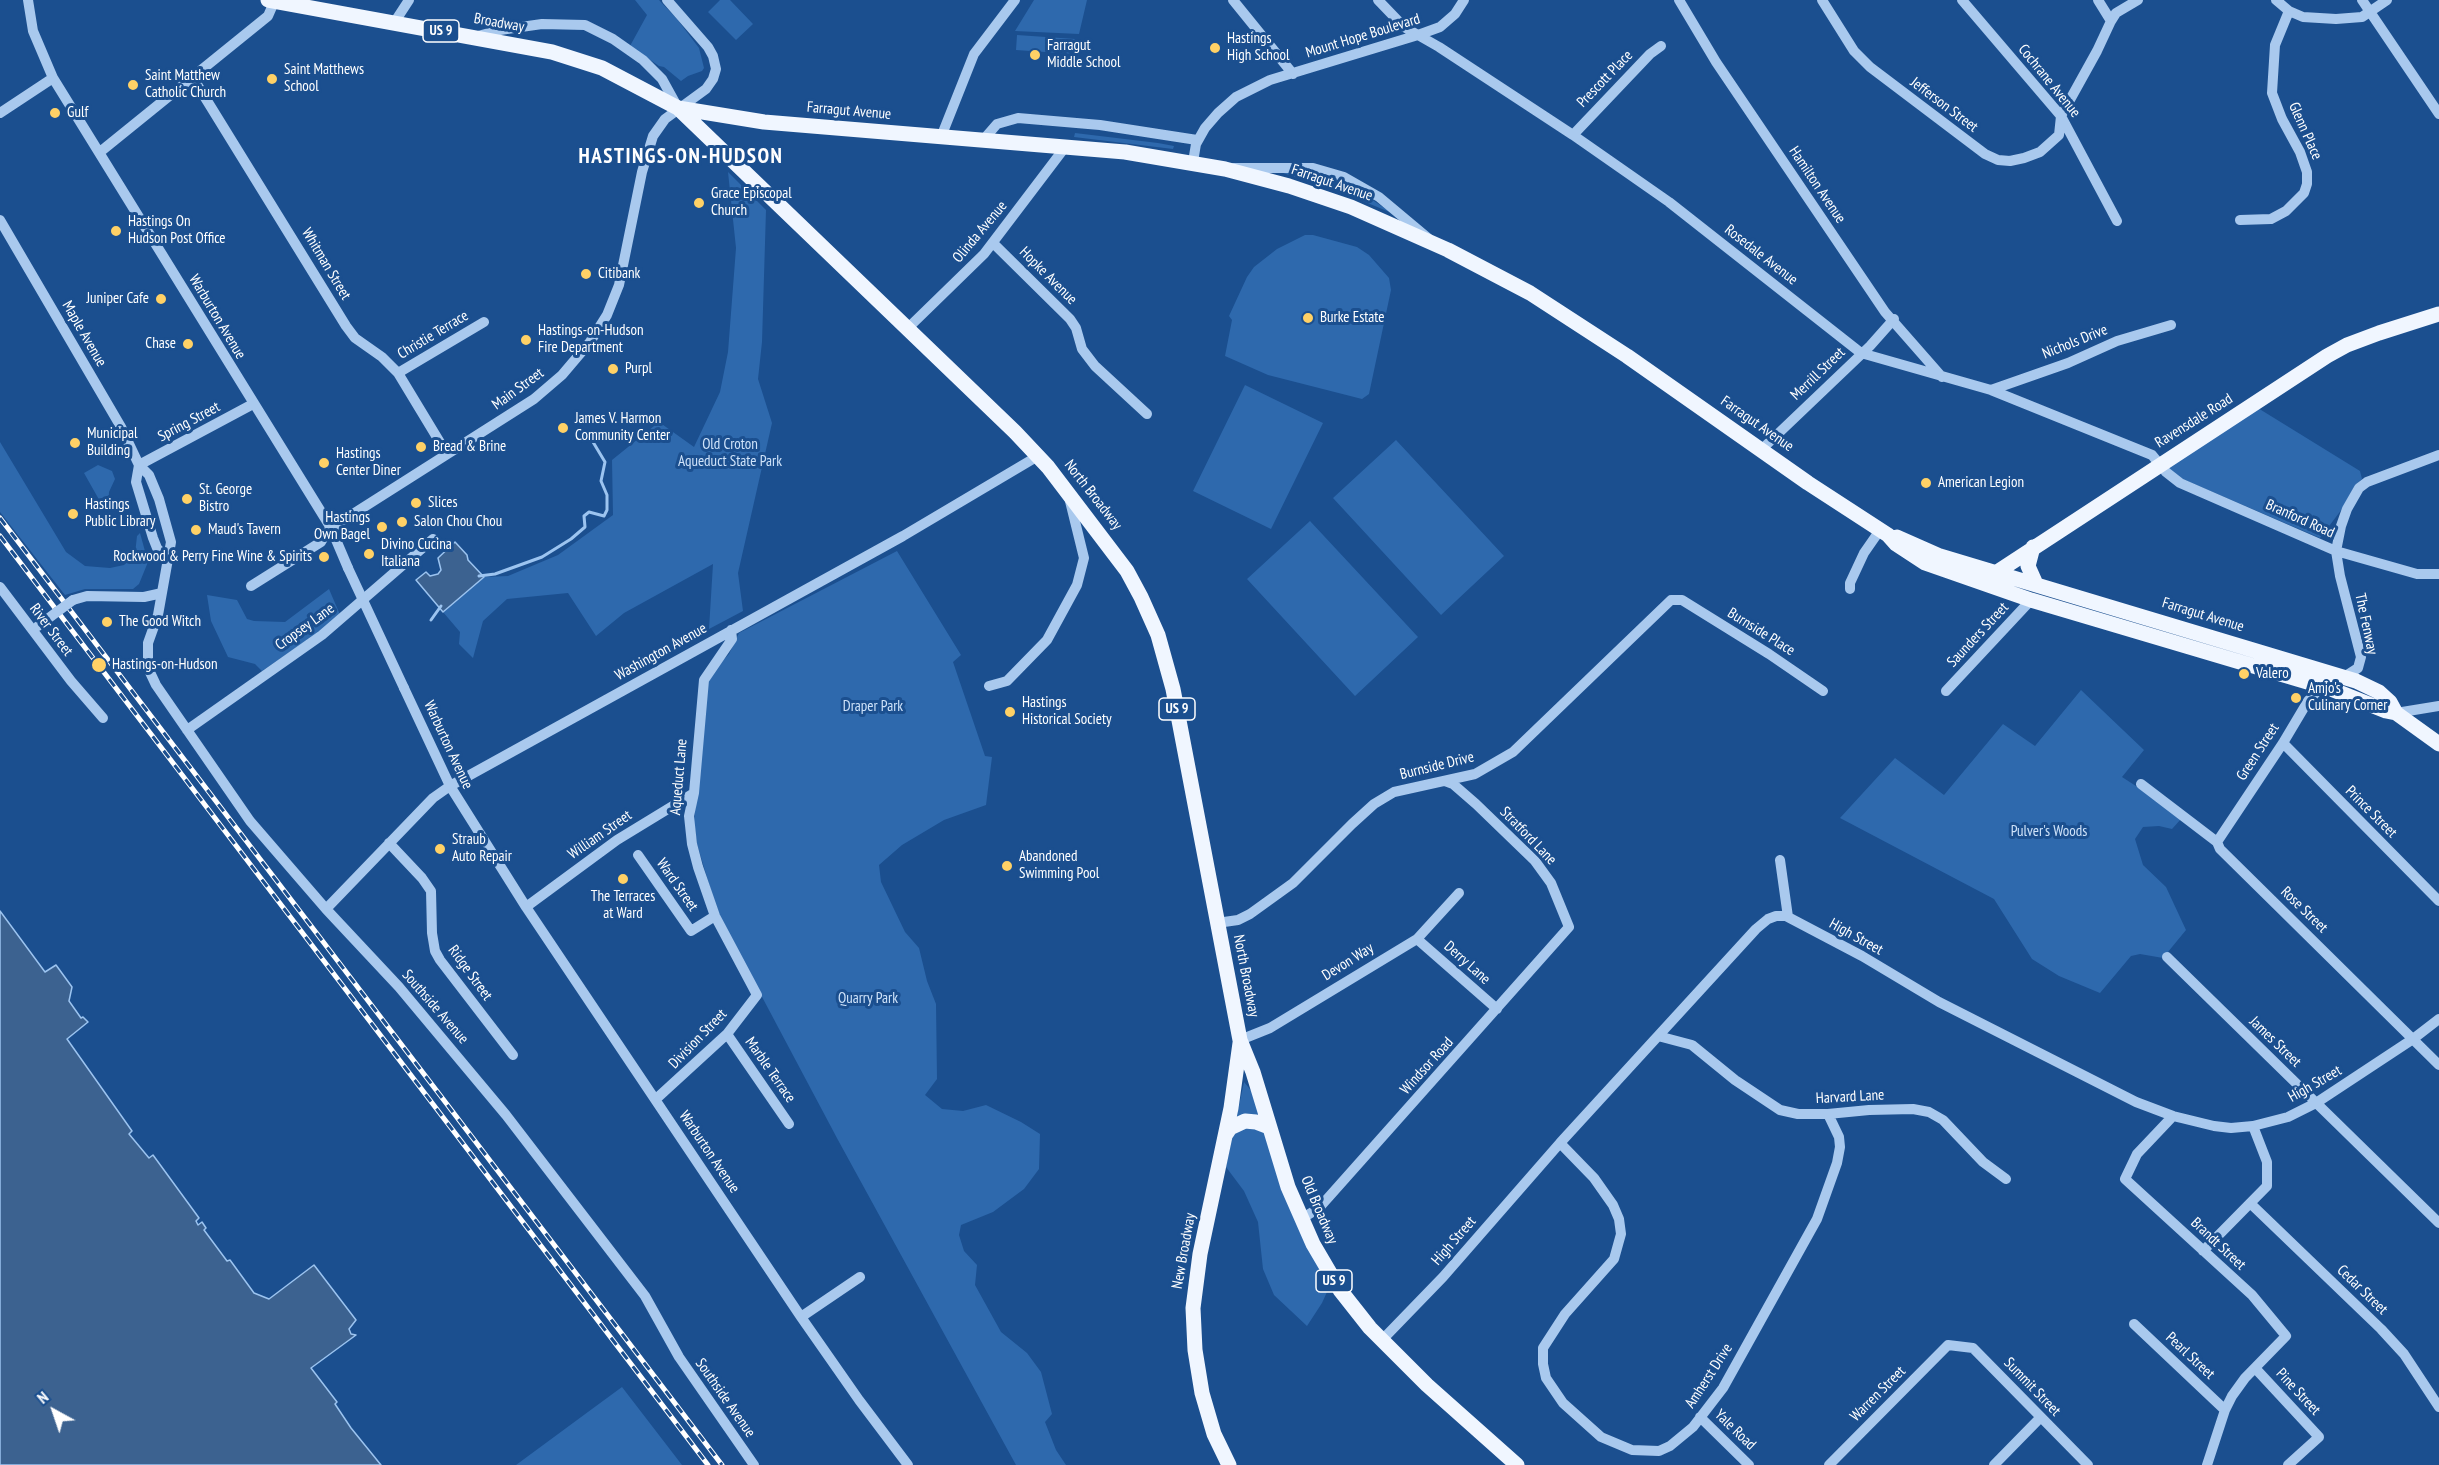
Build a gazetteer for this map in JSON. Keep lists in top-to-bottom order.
{
  "streets": {
    "main road": [
      "Broadway",
      "US 9",
      "Farragut Avenue",
      "Ravensdale Road",
      "North Broadway",
      "Old Broadway",
      "New Broadway"
    ],
    "street": [
      "Mount Hope Boulevard",
      "Prescott Place",
      "Cochrane Avenue",
      "Jefferson Street",
      "Glenn Place",
      "Hamilton Avenue",
      "Olinda Avenue",
      "Rosedale Avenue",
      "Whitman Street",
      "Hopke Avenue",
      "Warburton Avenue",
      "Maple Avenue",
      "Christie Terrace",
      "Nichols Drive",
      "Merrill Street",
      "Main Street",
      "Spring Street",
      "Branford Road",
      "The Fenway",
      "Cropsey Lane",
      "River Street",
      "Burnside Place",
      "Saunders Street",
      "Washington Avenue",
      "Green Street",
      "Burnside Drive",
      "Aqueduct Lane",
      "Prince Street",
      "William Street",
      "Stratford Lane",
      "Ward Street",
      "Rose Street",
      "High Street",
      "Devon Way",
      "Derry Lane",
      "Ridge Street",
      "Southside Avenue",
      "Division Street",
      "James Street",
      "Windsor Road",
      "Marble Terrace",
      "Harvard Lane",
      "Brandt Street",
      "Cedar Street",
      "Pearl Street",
      "Amherst Drive",
      "Summit Street",
      "Pine Street",
      "Warren Street",
      "Yale Road"
    ]
  },
  "crossings": [
    ["Broadway", "Farragut Avenue"],
    ["Broadway", "Main Street"],
    ["Broadway", "North Broadway"],
    ["Mount Hope Boulevard", "Farragut Avenue"],
    ["Mount Hope Boulevard", "Rosedale Avenue"],
    ["Prescott Place", "Rosedale Avenue"],
    ["Cochrane Avenue", "Jefferson Street"],
    ["Farragut Avenue", "Olinda Avenue"],
    ["Farragut Avenue", "Merrill Street"],
    ["Farragut Avenue", "Main Street"],
    ["Farragut Avenue", "Ravensdale Road"],
    ["Farragut Avenue", "North Broadway"],
    ["Farragut Avenue", "The Fenway"],
    ["Farragut Avenue", "Saunders Street"],
    ["Farragut Avenue", "Green Street"],
    ["Hamilton Avenue", "Rosedale Avenue"],
    ["Hamilton Avenue", "Merrill Street"],
    ["Olinda Avenue", "Hopke Avenue"],
    ["Olinda Avenue", "North Broadway"],
    ["Rosedale Avenue", "Nichols Drive"],
    ["Rosedale Avenue", "Merrill Street"],
    ["Rosedale Avenue", "Ravensdale Road"],
    ["Rosedale Avenue", "Branford Road"],
    ["Whitman Street", "Christie Terrace"],
    ["Whitman Street", "Main Street"],
    ["Warburton Avenue", "Main Street"],
    ["Warburton Avenue", "Spring Street"],
    ["Warburton Avenue", "Washington Avenue"],
    ["Warburton Avenue", "William Street"],
    ["Warburton Avenue", "Division Street"],
    ["Maple Avenue", "Spring Street"],
    ["Maple Avenue", "Southside Avenue"],
    ["Main Street", "North Broadway"],
    ["Ravensdale Road", "Branford Road"],
    ["Spring Street", "Southside Avenue"],
    ["North Broadway", "Washington Avenue"],
    ["North Broadway", "Burnside Drive"],
    ["North Broadway", "Devon Way"],
    ["North Broadway", "Old Broadway"],
    ["North Broadway", "New Broadway"],
    ["Branford Road", "The Fenway"],
    ["Cropsey Lane", "Southside Avenue"],
    ["Burnside Place", "Burnside Drive"],
    ["Washington Avenue", "Aqueduct Lane"],
    ["Washington Avenue", "Ridge Street"],
    ["Washington Avenue", "Southside Avenue"],
    ["Green Street", "Prince Street"],
    ["Green Street", "Rose Street"],
    ["Burnside Drive", "Stratford Lane"],
    ["Aqueduct Lane", "William Street"],
    ["Aqueduct Lane", "Ward Street"],
    ["Aqueduct Lane", "Division Street"],
    ["Stratford Lane", "Windsor Road"],
    ["Rose Street", "High Street"],
    ["High Street", "James Street"],
    ["High Street", "Harvard Lane"],
    ["High Street", "Old Broadway"],
    ["High Street", "Brandt Street"],
    ["High Street", "Amherst Drive"],
    ["Devon Way", "Derry Lane"],
    ["Devon Way", "Old Broadway"],
    ["Devon Way", "New Broadway"],
    ["Derry Lane", "Windsor Road"],
    ["Division Street", "Marble Terrace"],
    ["Windsor Road", "Old Broadway"],
    ["Harvard Lane", "Amherst Drive"],
    ["Old Broadway", "New Broadway"],
    ["Brandt Street", "Pine Street"],
    ["Amherst Drive", "Yale Road"],
    ["Summit Street", "Warren Street"]
  ],
  "districts": ["HASTINGS-ON-HUDSON"],
  "parks": [
    "Old Croton Aqueduct State Park",
    "Draper Park",
    "Pulver's Woods",
    "Quarry Park"
  ],
  "places": [
    "Hastings High School",
    "Farragut Middle School",
    "Saint Matthews School",
    "Saint Matthew Catholic Church",
    "Gulf",
    "Grace Episcopal Church",
    "Hastings On Hudson Post Office",
    "Citibank",
    "Juniper Cafe",
    "Burke Estate",
    "Hastings-on-Hudson Fire Department",
    "Chase",
    "Purpl",
    "James V. Harmon Community Center",
    "Municipal Building",
    "Bread & Brine",
    "Hastings Center Diner",
    "American Legion",
    "St. George Bistro",
    "Slices",
    "Hastings Public Library",
    "Salon Chou Chou",
    "Hastings Own Bagel",
    "Maud's Tavern",
    "Divino Cucina Italiana",
    "Rockwood & Perry Fine Wine & Spirits",
    "The Good Witch",
    "Hastings-on-Hudson",
    "Valero",
    "Amjo's Culinary Corner",
    "Hastings Historical Society",
    "Straub Auto Repair",
    "Abandoned Swimming Pool",
    "The Terraces at Ward"
  ],
  "north": "top left"
}
